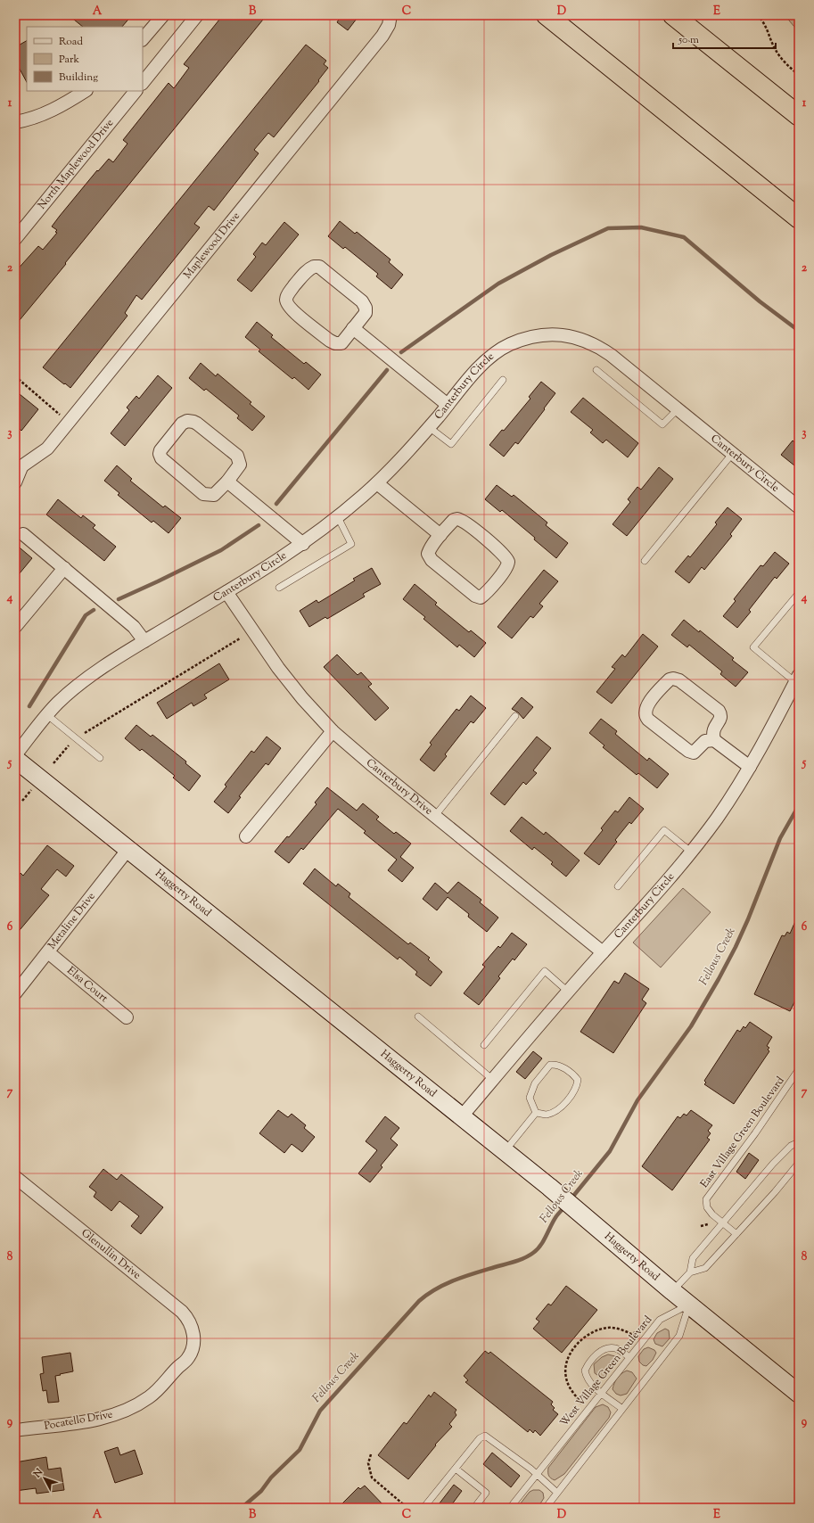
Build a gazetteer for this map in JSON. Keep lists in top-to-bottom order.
{
  "streets": {
    "main road": ["Haggerty Road"],
    "street": [
      "North Maplewood Drive",
      "Maplewood Drive",
      "Canterbury Circle",
      "Canterbury Drive",
      "Metaline Drive",
      "Elsa Court",
      "Glenullin Drive",
      "Pocatello Drive"
    ],
    "lane": ["East Village Green Boulevard", "West Village Green Boulevard"]
  },
  "crossings": [
    ["Canterbury Circle", "Canterbury Drive"],
    ["Canterbury Circle", "Haggerty Road"],
    ["Haggerty Road", "Metaline Drive"],
    ["Haggerty Road", "West Village Green Boulevard"],
    ["Metaline Drive", "Elsa Court"],
    ["Glenullin Drive", "Pocatello Drive"]
  ],
  "water": ["Fellows Creek"],
  "legend": ["Road", "Park", "Building"],
  "scale_bar": "50 m",
  "north": "top left",
  "grid": {
    "columns": [
      "A",
      "B",
      "C",
      "D",
      "E"
    ],
    "rows": [
      "1",
      "2",
      "3",
      "4",
      "5",
      "6",
      "7",
      "8",
      "9"
    ]
  }
}
